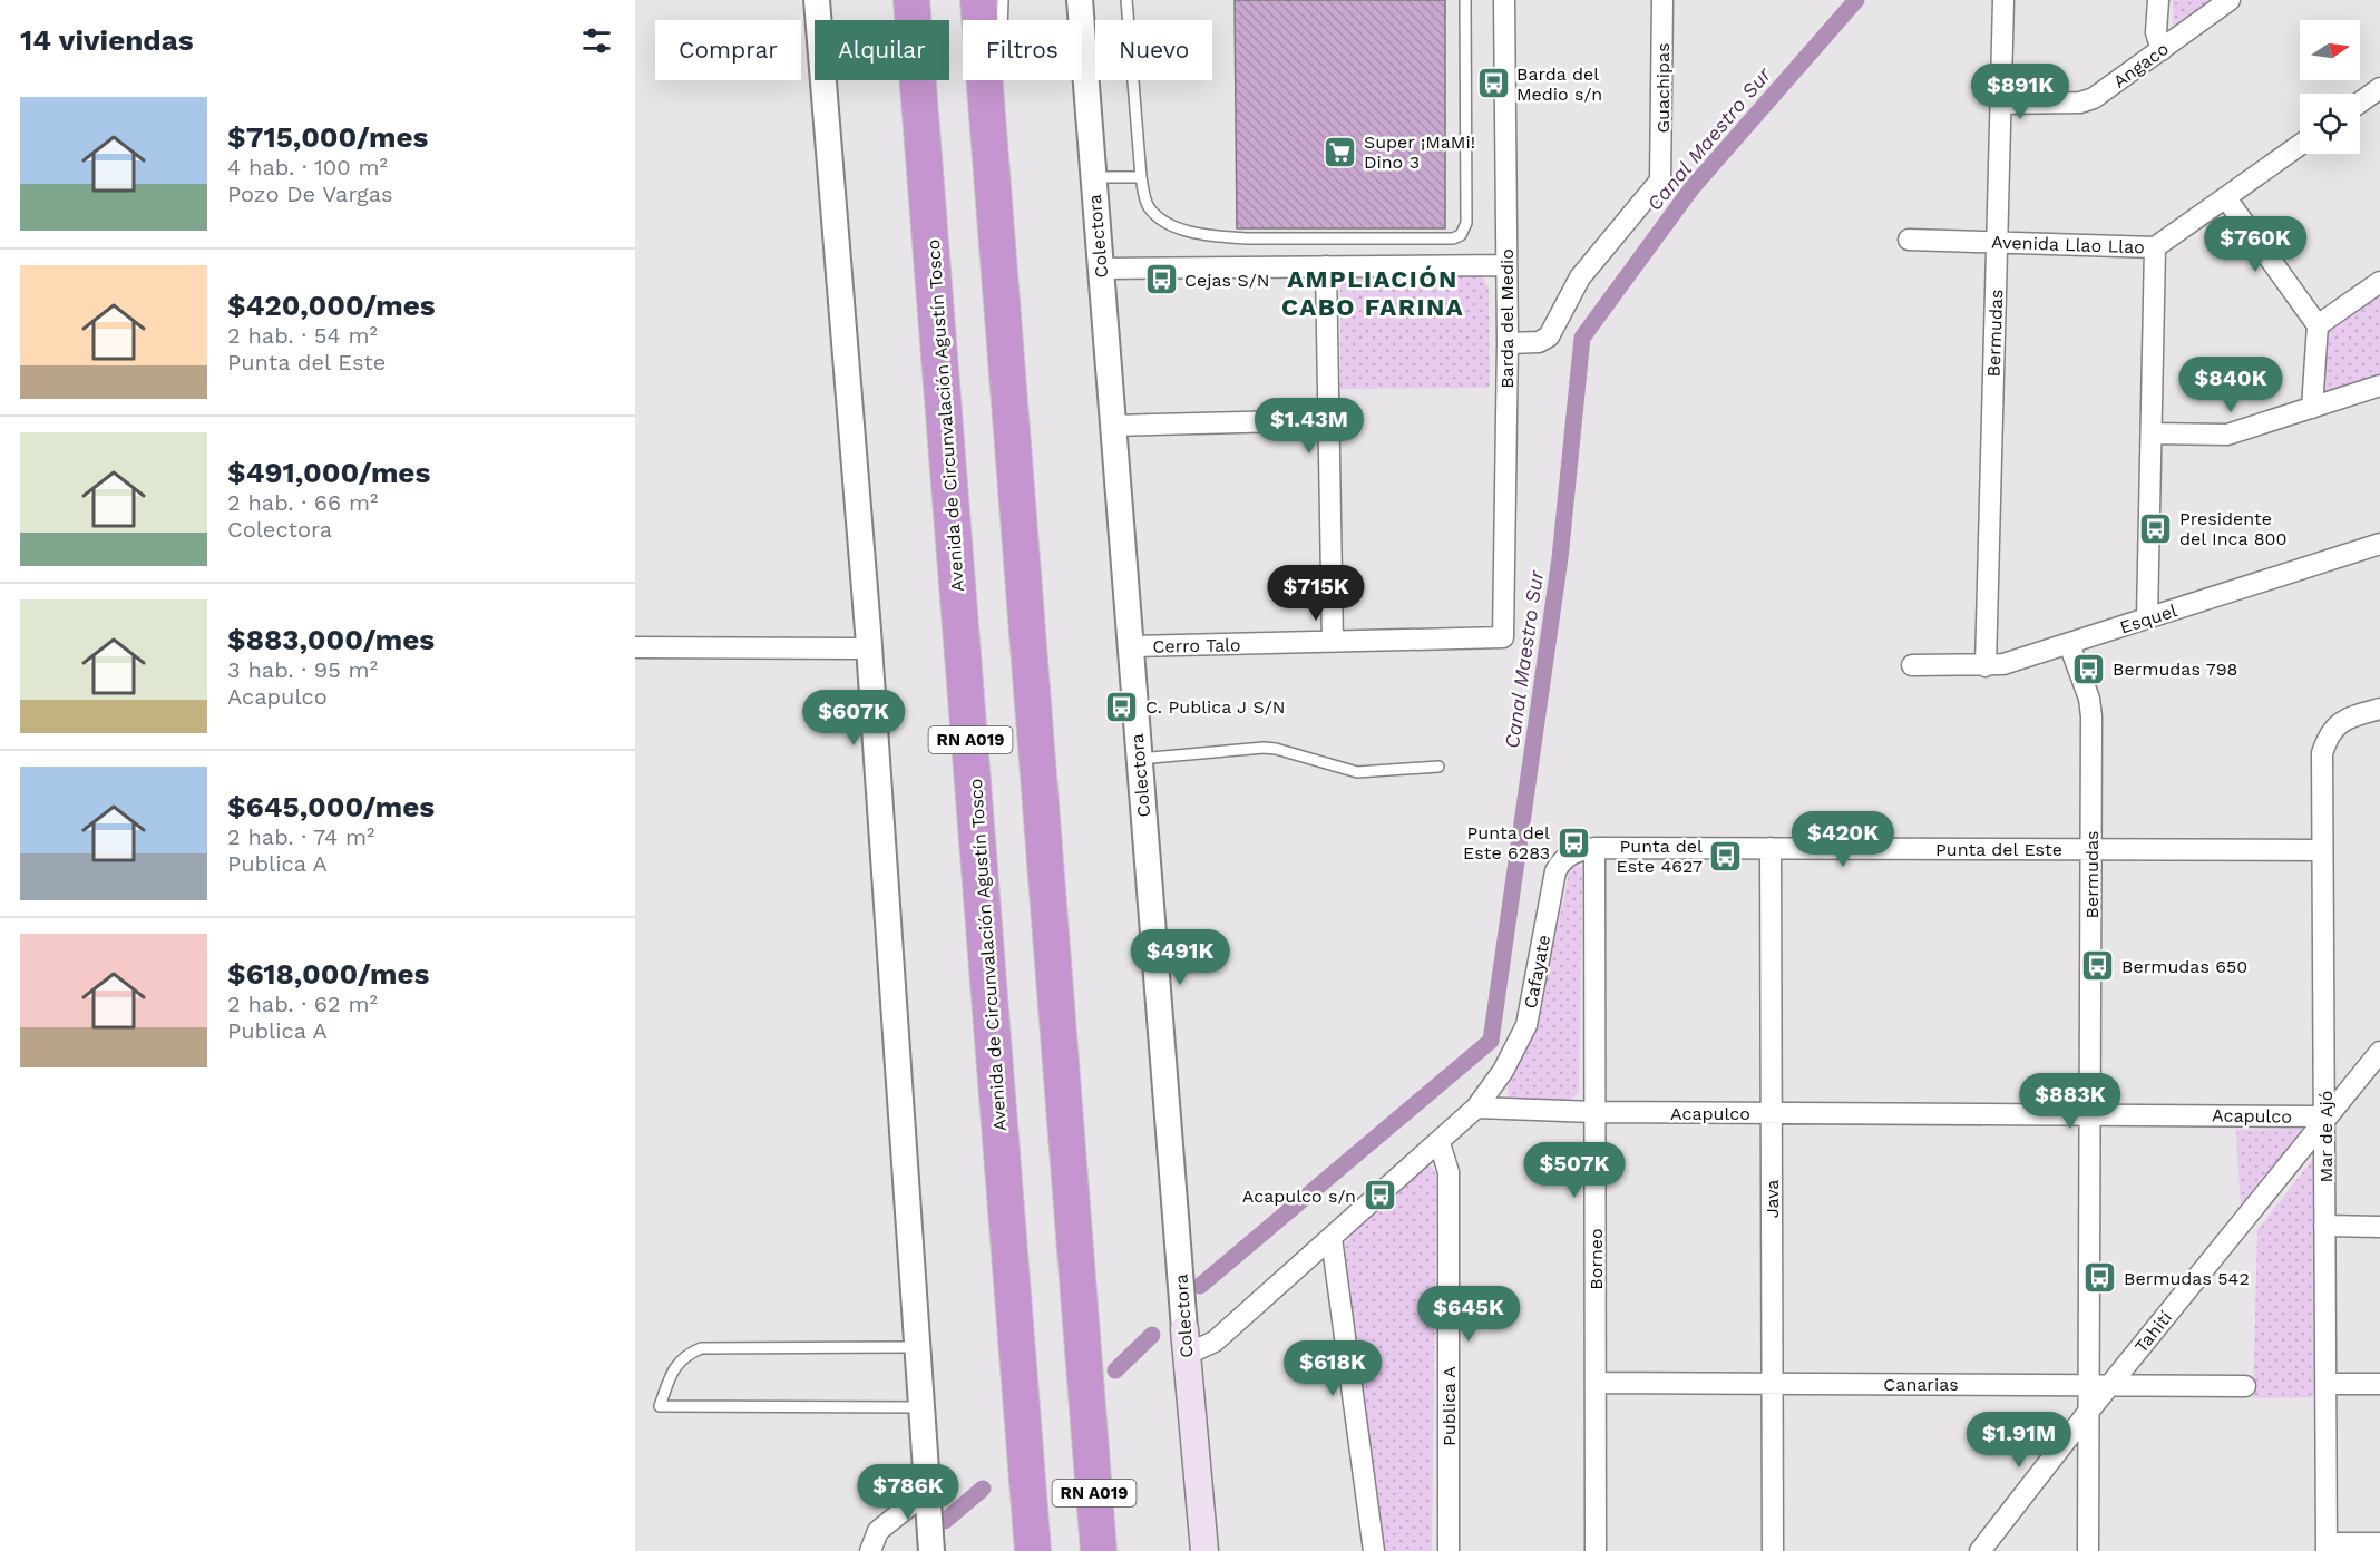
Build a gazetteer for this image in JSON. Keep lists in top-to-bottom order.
{
  "streets": {
    "highway": ["Avenida de Circunvalación Agustín Tosco", "RN A019"],
    "main road": ["Colectora"],
    "street": [
      "Angaco",
      "Guachipas",
      "Avenida Llao Llao",
      "Barda del Medio",
      "Bermudas",
      "Esquel",
      "Cerro Talo",
      "Punta del Este",
      "Cafayate",
      "Acapulco",
      "Mar de Ajó",
      "Java",
      "Borneo",
      "Tahití",
      "Canarias",
      "Publica A"
    ]
  },
  "crossings": [
    ["Angaco", "Bermudas"],
    ["Guachipas", "Barda del Medio"],
    ["Colectora", "Cerro Talo"],
    ["Avenida Llao Llao", "Bermudas"],
    ["Barda del Medio", "Cerro Talo"],
    ["Bermudas", "Esquel"],
    ["Bermudas", "Punta del Este"],
    ["Bermudas", "Acapulco"],
    ["Bermudas", "Tahití"],
    ["Bermudas", "Canarias"],
    ["Punta del Este", "Cafayate"],
    ["Punta del Este", "Mar de Ajó"],
    ["Punta del Este", "Java"],
    ["Punta del Este", "Borneo"],
    ["Cafayate", "Acapulco"],
    ["Cafayate", "Borneo"],
    ["Acapulco", "Mar de Ajó"],
    ["Acapulco", "Java"],
    ["Acapulco", "Borneo"],
    ["Acapulco", "Tahití"],
    ["Mar de Ajó", "Tahití"],
    ["Java", "Canarias"],
    ["Borneo", "Canarias"],
    ["Tahití", "Canarias"]
  ],
  "districts": ["AMPLIACIÓN CABO FARINA"],
  "water": ["Canal Maestro Sur"],
  "places": {
    "bus stop": [
      "Barda del Medio s/n",
      "Cejas S/N",
      "Presidente del Inca 800",
      "Bermudas 798",
      "C. Publica J S/N",
      "Punta del Este 6283",
      "Punta del Este 4627",
      "Bermudas 650",
      "Acapulco s/n",
      "Bermudas 542"
    ],
    "supermarket": ["Super ¡MaMi! Dino 3"]
  },
  "north": "right",
  "page": {
    "heading": "14 viviendas",
    "chip": [
      "Comprar",
      "Alquilar",
      "Filtros",
      "Nuevo"
    ],
    "price": [
      "$891K",
      "$760K",
      "$840K",
      "$1.43M",
      "$715K",
      "$607K",
      "$420K",
      "$491K",
      "$883K",
      "$507K",
      "$645K",
      "$618K",
      "$1.91M",
      "$786K"
    ],
    "list": [
      {
        "name": "$715,000/mes",
        "note": "4 hab. · 100 m² · Pozo De Vargas"
      },
      {
        "name": "$420,000/mes",
        "note": "2 hab. · 54 m² · Punta del Este"
      },
      {
        "name": "$491,000/mes",
        "note": "2 hab. · 66 m² · Colectora"
      },
      {
        "name": "$883,000/mes",
        "note": "3 hab. · 95 m² · Acapulco"
      },
      {
        "name": "$645,000/mes",
        "note": "2 hab. · 74 m² · Publica A"
      },
      {
        "name": "$618,000/mes",
        "note": "2 hab. · 62 m² · Publica A"
      }
    ]
  }
}
